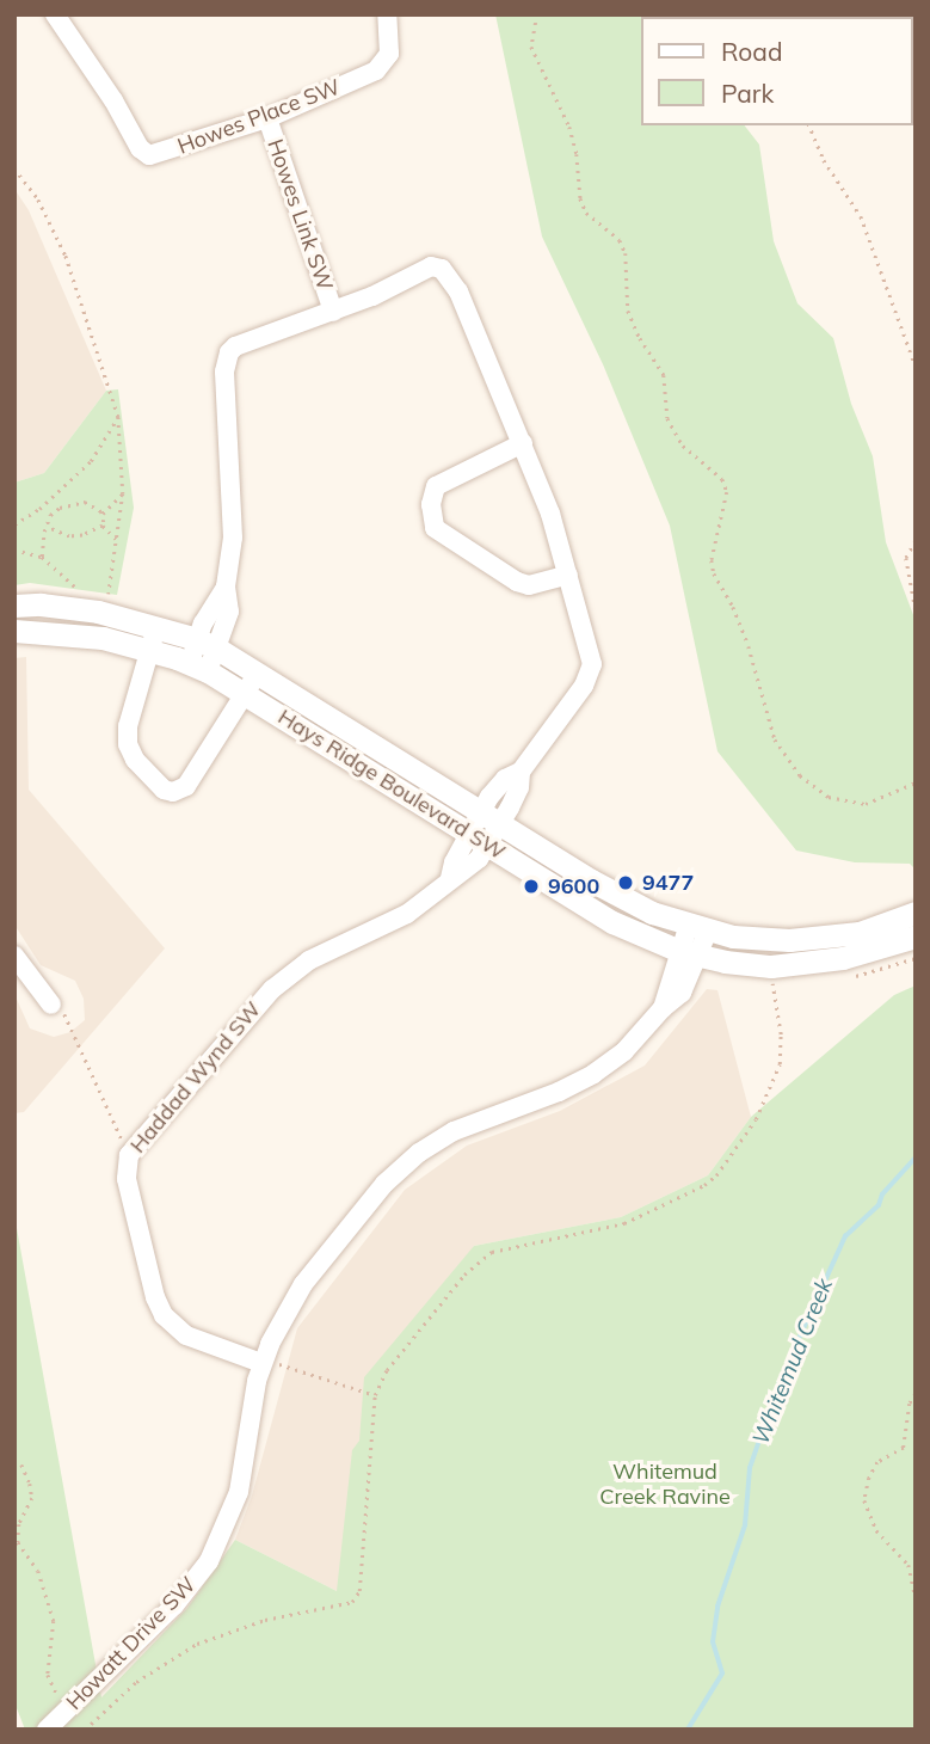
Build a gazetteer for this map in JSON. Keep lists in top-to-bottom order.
{
  "streets": {
    "street": [
      "Howes Place SW",
      "Howes Link SW",
      "Hays Ridge Boulevard SW",
      "Haddad Wynd SW",
      "Howatt Drive SW"
    ]
  },
  "crossings": [
    ["Howes Place SW", "Howes Link SW"],
    ["Hays Ridge Boulevard SW", "Haddad Wynd SW"],
    ["Hays Ridge Boulevard SW", "Howatt Drive SW"],
    ["Haddad Wynd SW", "Howatt Drive SW"]
  ],
  "water": ["Whitemud Creek"],
  "parks": ["Whitemud Creek Ravine"],
  "places": ["9477", "9600"],
  "legend": ["Road", "Park"]
}
